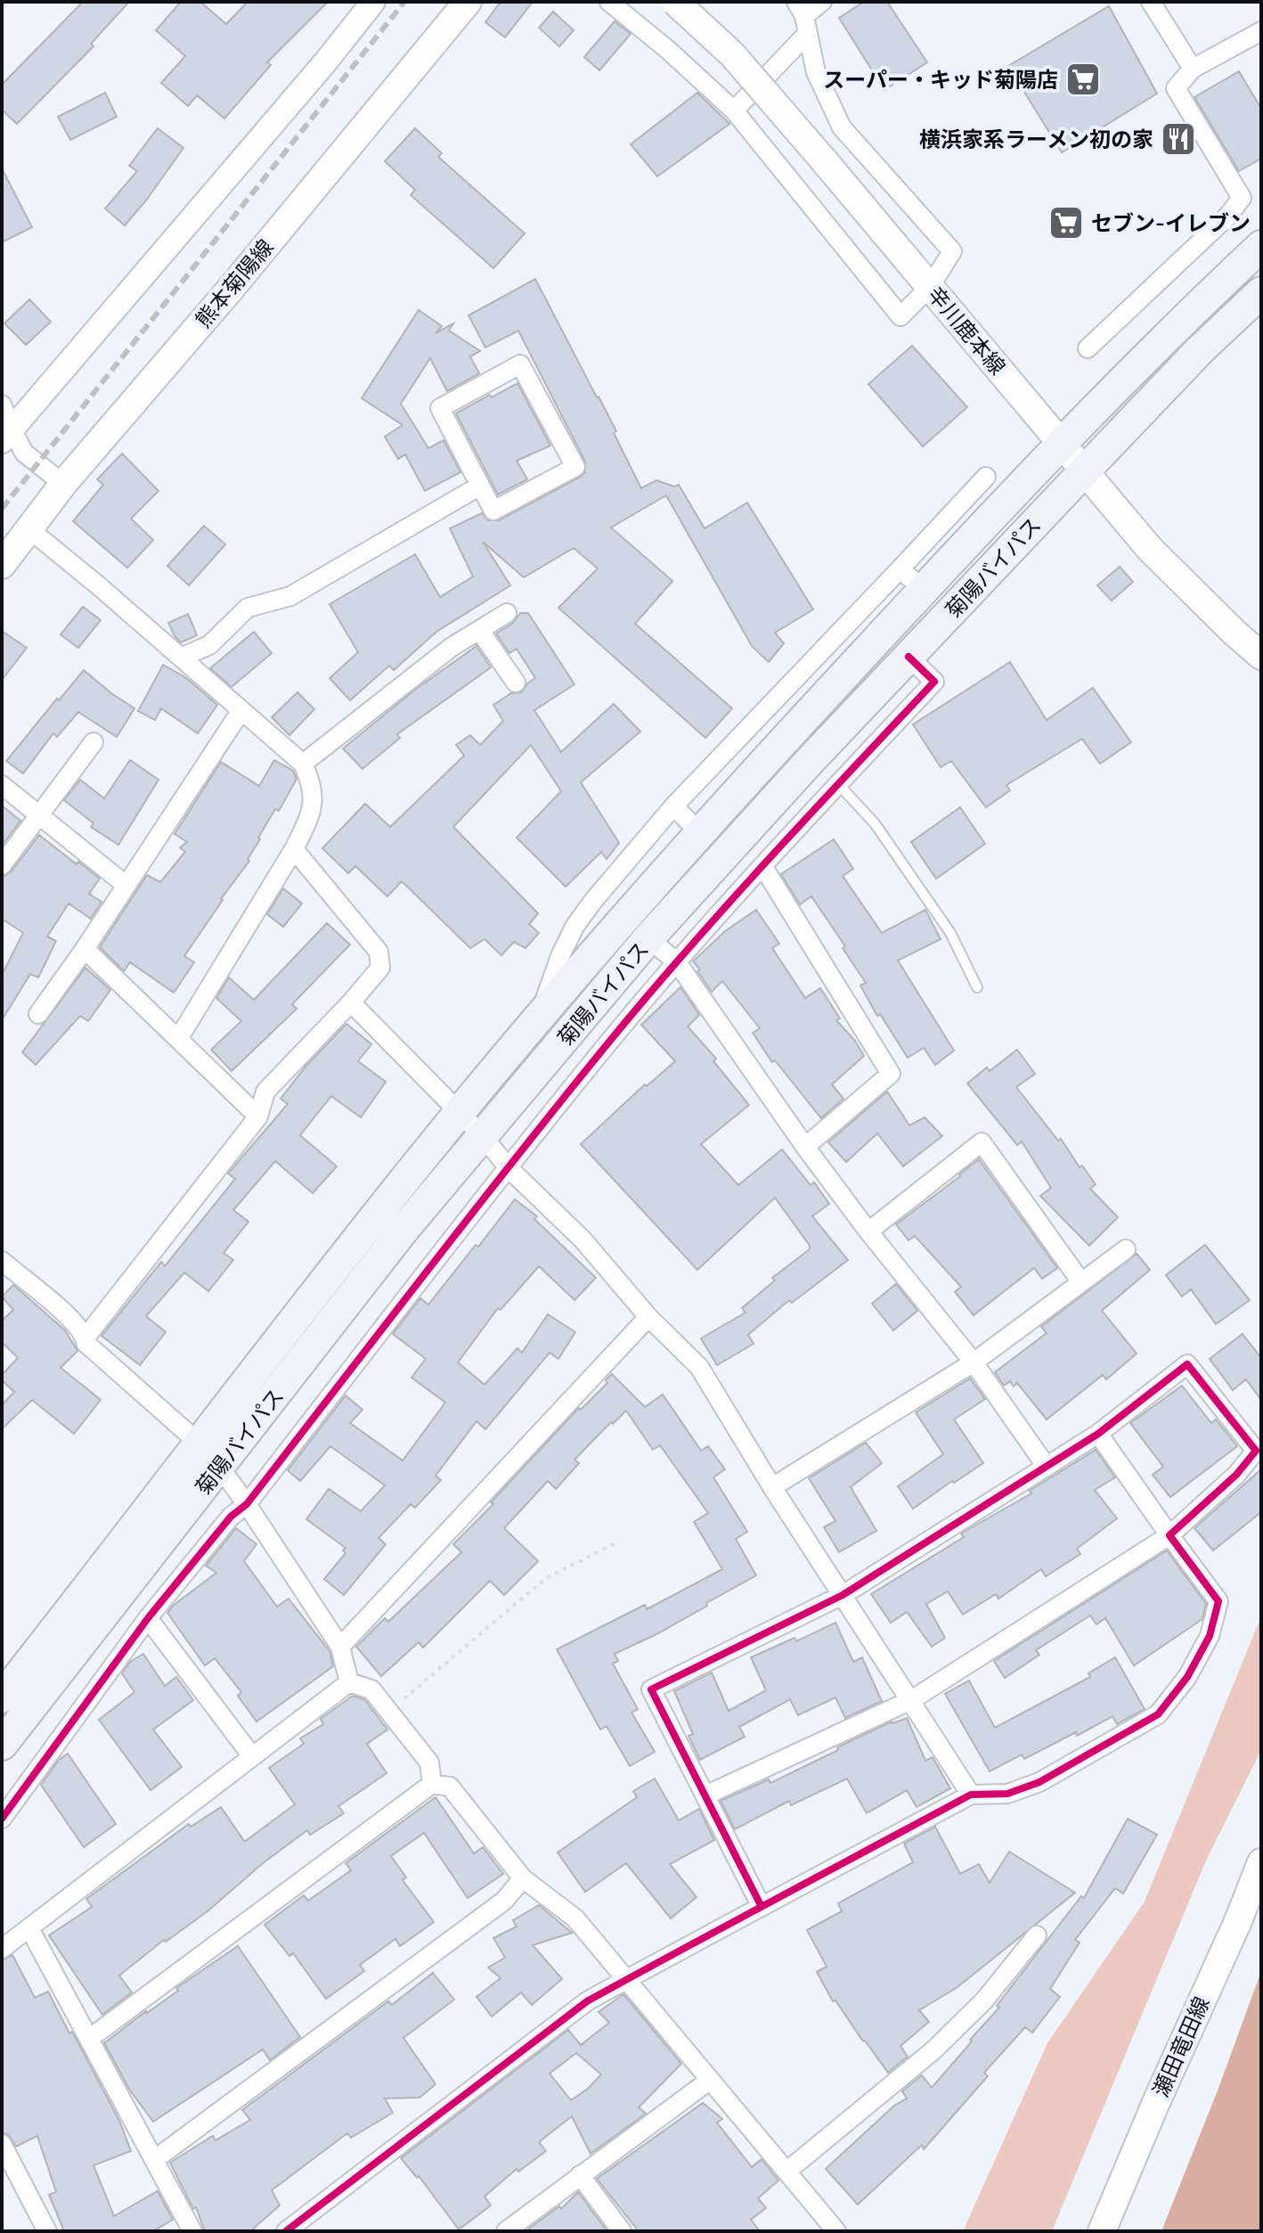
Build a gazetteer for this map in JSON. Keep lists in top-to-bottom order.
{
  "streets": {
    "highway": ["菊陽バイパス"],
    "main road": ["熊本菊陽線", "辛川鹿本線", "瀬田竜田線"]
  },
  "crossings": [
    ["辛川鹿本線", "菊陽バイパス"]
  ],
  "places": {
    "supermarket": ["スーパー・キッド菊陽店", "セブン-イレブン"],
    "restaurant": ["横浜家系ラーメン初の家"]
  }
}
